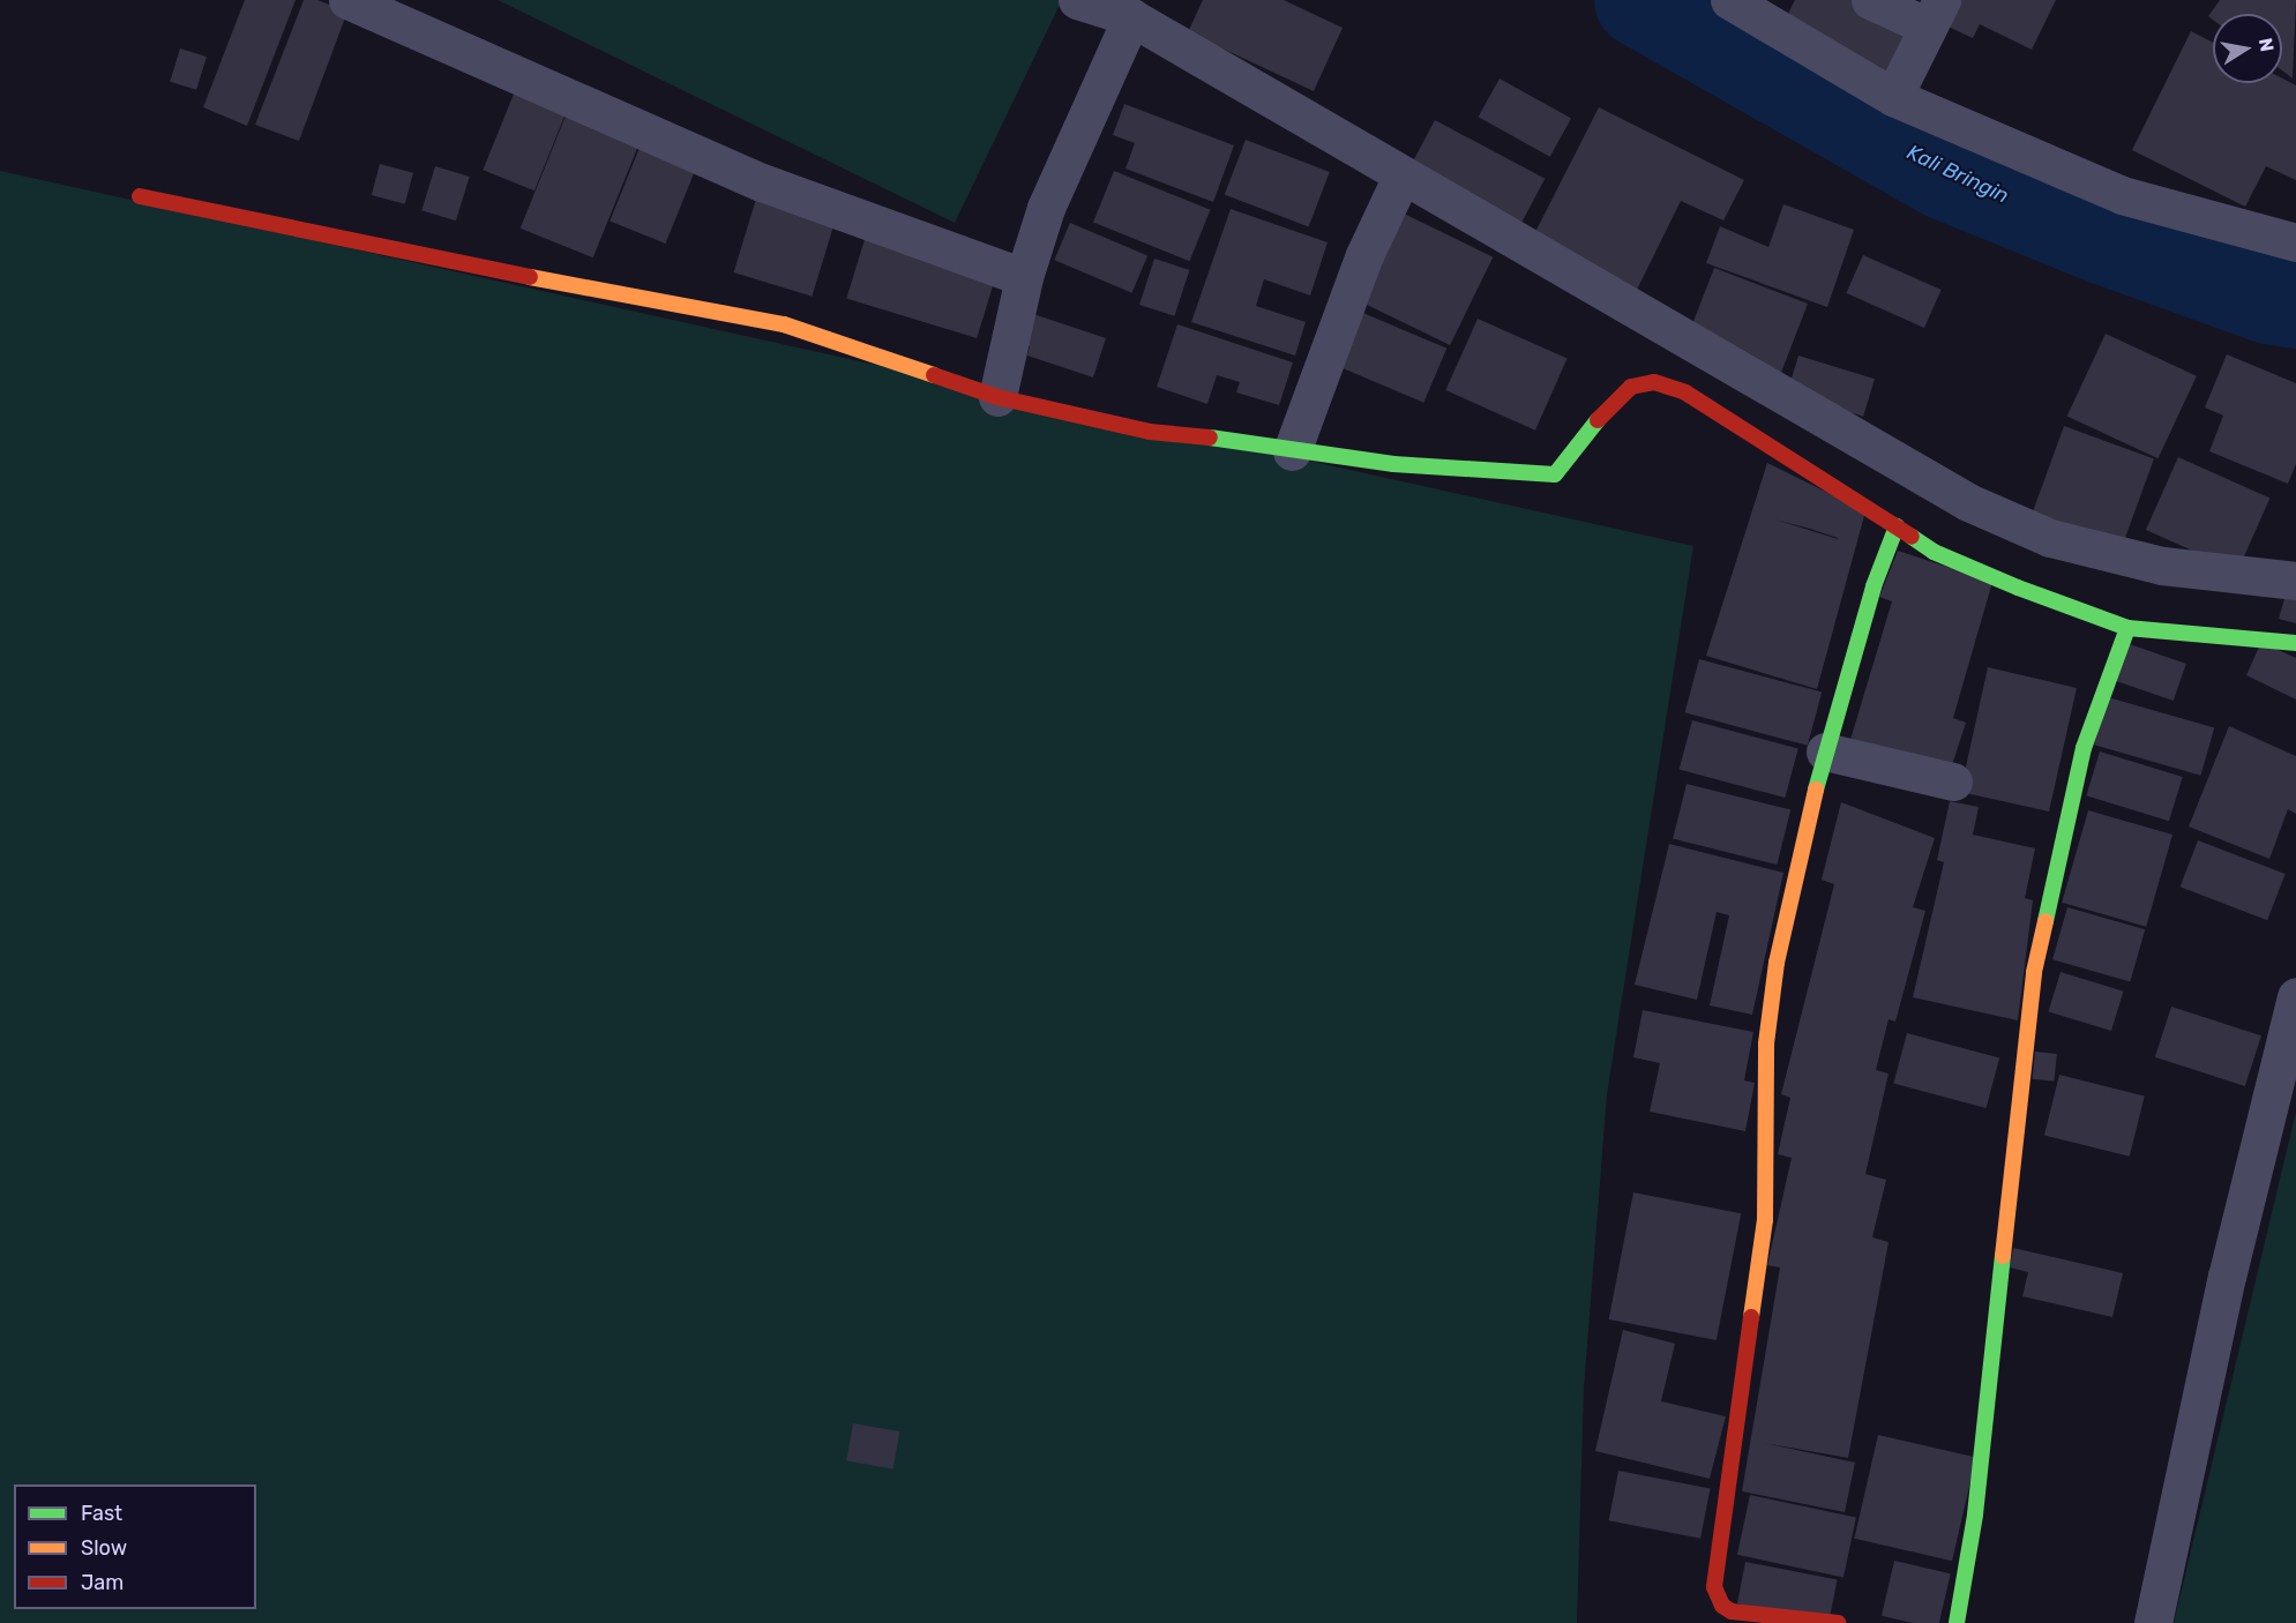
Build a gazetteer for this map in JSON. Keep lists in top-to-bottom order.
{
  "water": ["Kali Bringin"],
  "legend": ["Fast", "Slow", "Jam"],
  "north": "right"
}
